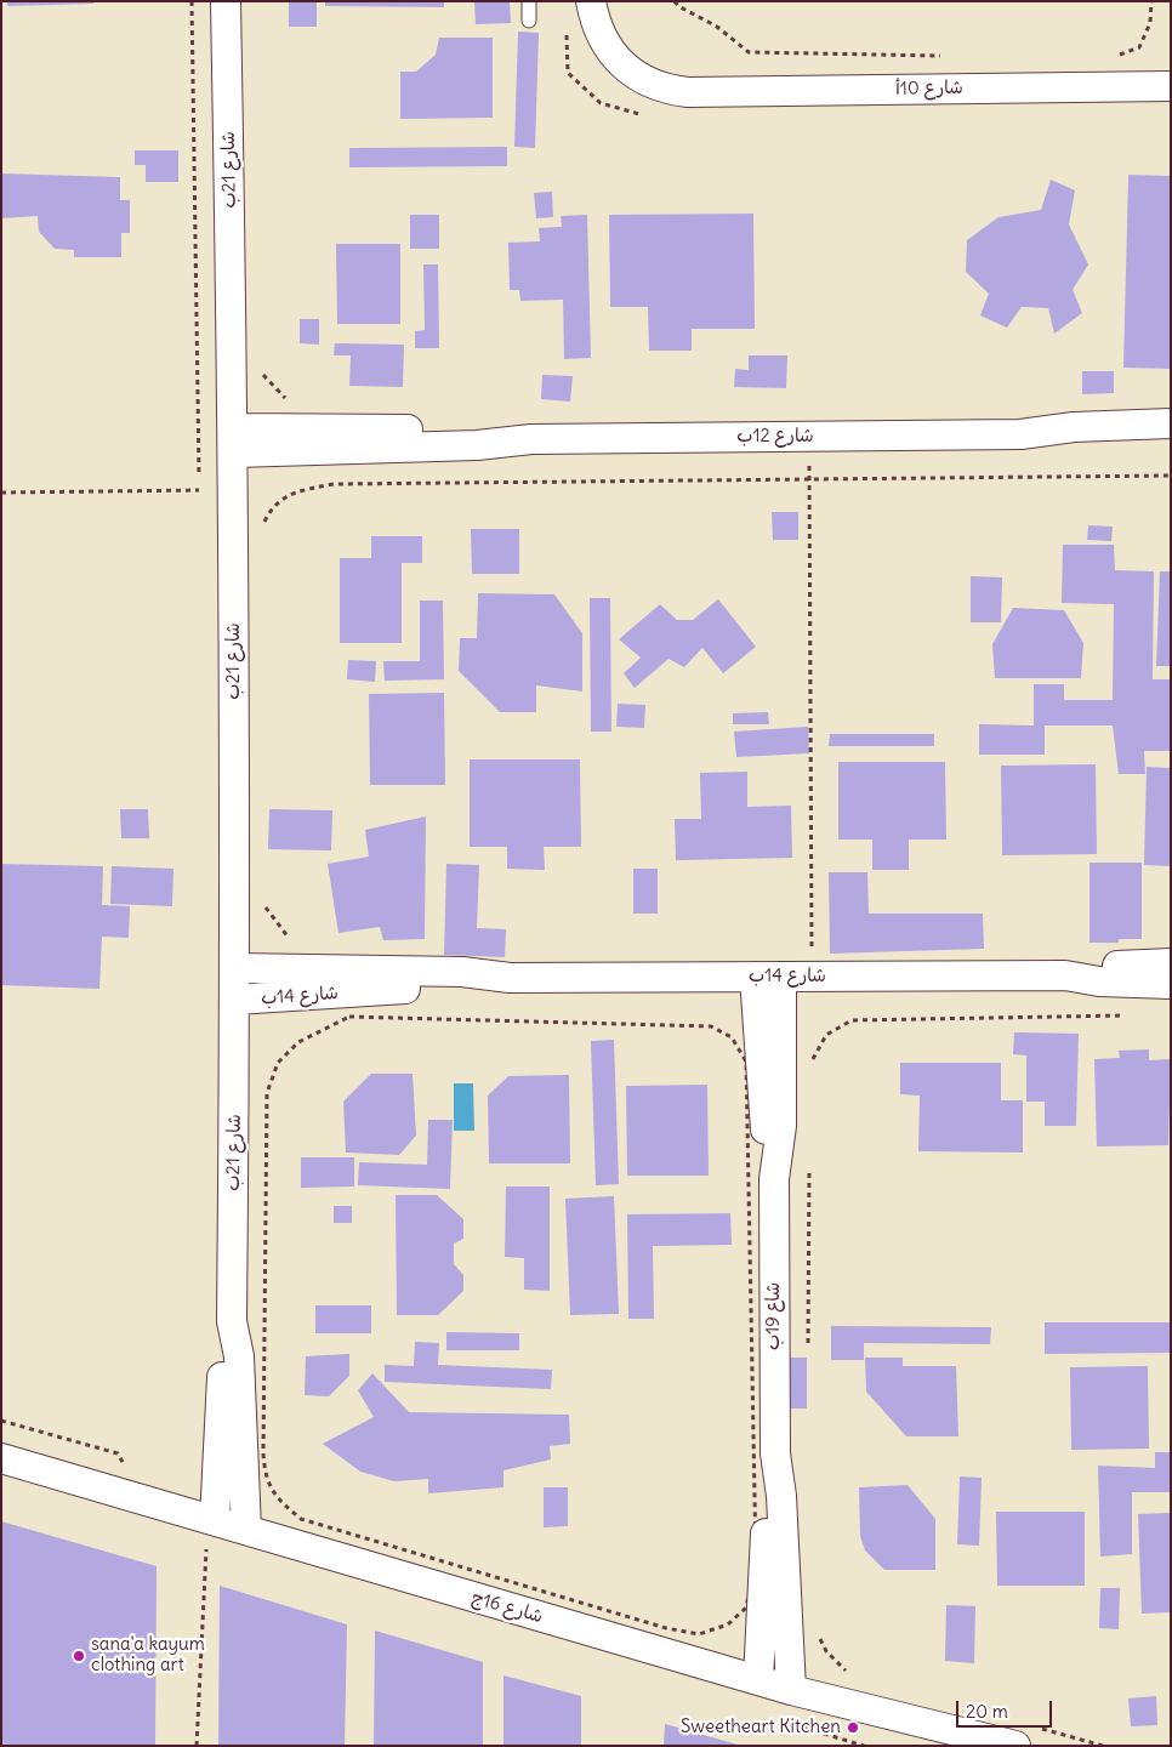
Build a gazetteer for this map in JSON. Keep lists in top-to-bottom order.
{
  "streets": {
    "street": [
      "شارع 10أ",
      "شارع 21ب",
      "شارع 12ب",
      "شارع 14ب",
      "شاع 19ب",
      "شارع 16ج"
    ]
  },
  "crossings": [
    ["شارع 21ب", "شارع 12ب"],
    ["شارع 21ب", "شارع 14ب"],
    ["شارع 21ب", "شارع 16ج"],
    ["شارع 14ب", "شاع 19ب"],
    ["شاع 19ب", "شارع 16ج"]
  ],
  "places": ["sana'a kayum clothing art", "Sweetheart Kitchen"],
  "scale_bar": "20 m"
}
